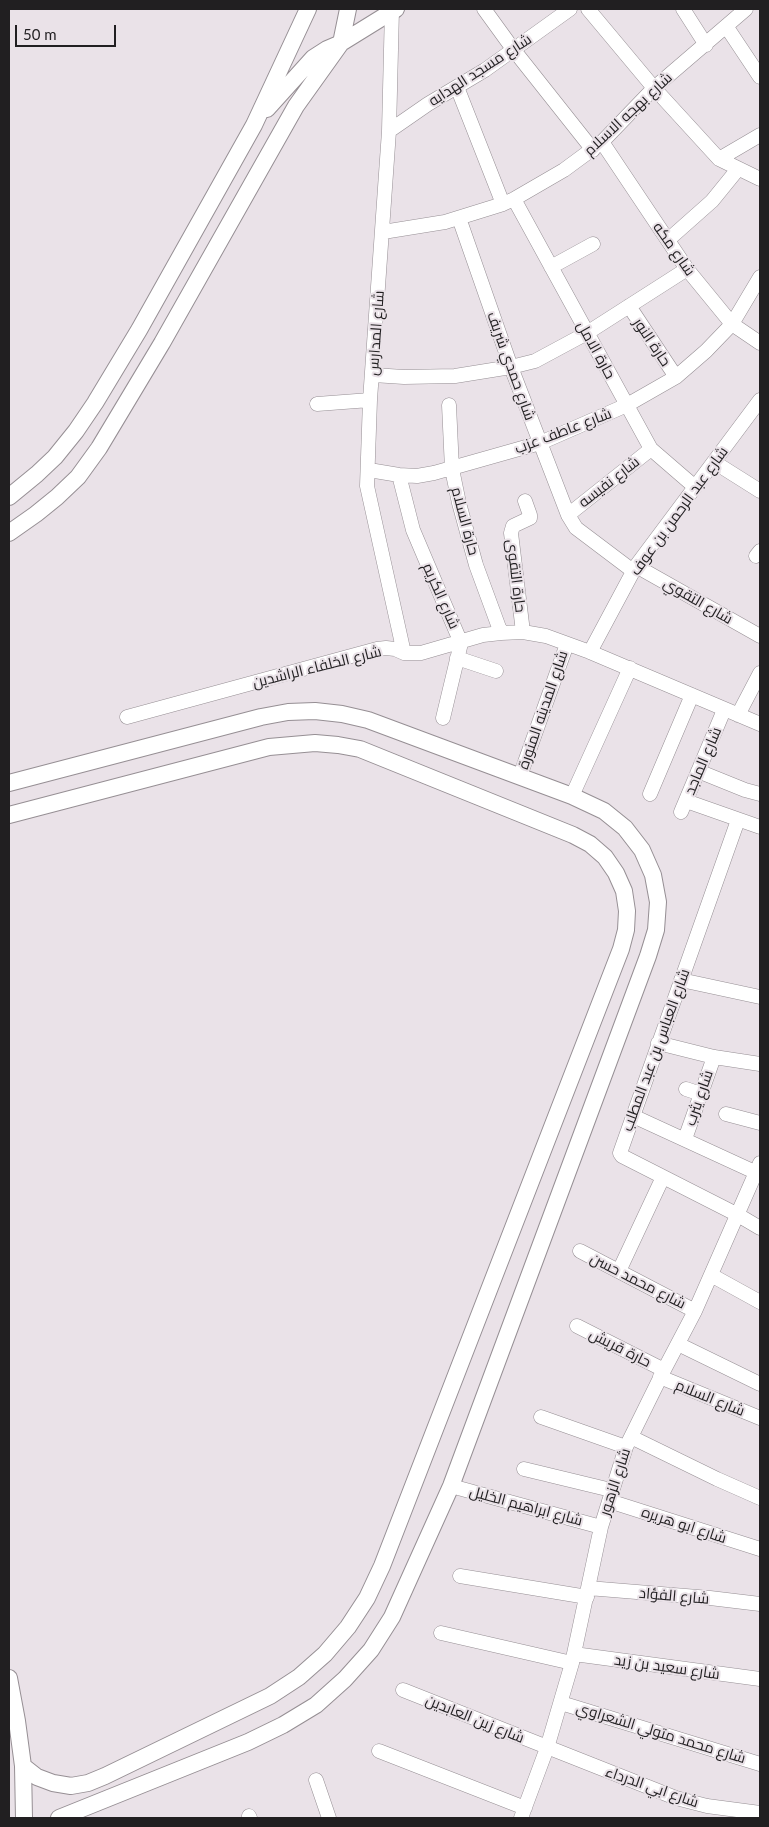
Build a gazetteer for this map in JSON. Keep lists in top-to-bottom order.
{
  "streets": {
    "street": [
      "شارع مسجد الهدايه",
      "شارع بهجه الاسلام",
      "شارع مكه",
      "شارع المدارس",
      "حارة النور",
      "حارة الامل",
      "شارع حمدي شريف",
      "شارع عاطف عزب",
      "شارع نفيسه",
      "شارع عبد الرحمن بن عوف",
      "حارة السلام",
      "حارة التقوى",
      "شارع الكريم",
      "شارع التقوي",
      "شارع الخلفاء الراشدين",
      "شارع المدينه المنورة",
      "شارع الماجد",
      "شارع العباس بن عبد المطلب",
      "شارع يثرب",
      "شارع محمد حسن",
      "حارة قريش",
      "شارع السلام",
      "شارع الزهور",
      "شارع ابراهيم الخليل",
      "شارع ابو هريره",
      "شارع الفؤاد",
      "شارع سعيد بن زيد",
      "شارع زين العابدين",
      "شارع محمد متولي الشعراوي",
      "شارع ابي الدرداء"
    ]
  },
  "crossings": [
    ["شارع مسجد الهدايه", "شارع مكه"],
    ["شارع مسجد الهدايه", "شارع المدارس"],
    ["شارع مسجد الهدايه", "حارة الامل"],
    ["شارع بهجه الاسلام", "شارع مكه"],
    ["شارع بهجه الاسلام", "شارع المدارس"],
    ["شارع بهجه الاسلام", "حارة الامل"],
    ["شارع بهجه الاسلام", "شارع حمدي شريف"],
    ["شارع مكه", "شارع عاطف عزب"],
    ["شارع المدارس", "شارع عاطف عزب"],
    ["شارع المدارس", "شارع الخلفاء الراشدين"],
    ["حارة النور", "شارع عاطف عزب"],
    ["حارة الامل", "شارع عاطف عزب"],
    ["حارة الامل", "شارع نفيسه"],
    ["حارة الامل", "شارع عبد الرحمن بن عوف"],
    ["شارع حمدي شريف", "شارع عاطف عزب"],
    ["شارع حمدي شريف", "شارع نفيسه"],
    ["شارع حمدي شريف", "شارع عبد الرحمن بن عوف"],
    ["شارع حمدي شريف", "شارع التقوي"],
    ["شارع عاطف عزب", "حارة السلام"],
    ["شارع عاطف عزب", "شارع الكريم"],
    ["شارع عبد الرحمن بن عوف", "شارع التقوي"],
    ["شارع عبد الرحمن بن عوف", "شارع الخلفاء الراشدين"],
    ["حارة السلام", "شارع الخلفاء الراشدين"],
    ["حارة التقوى", "شارع الخلفاء الراشدين"],
    ["شارع الكريم", "شارع الخلفاء الراشدين"],
    ["شارع الخلفاء الراشدين", "شارع المدينه المنورة"],
    ["شارع الخلفاء الراشدين", "شارع الماجد"],
    ["شارع الماجد", "شارع العباس بن عبد المطلب"],
    ["شارع العباس بن عبد المطلب", "شارع الزهور"],
    ["شارع محمد حسن", "شارع الزهور"],
    ["حارة قريش", "شارع السلام"],
    ["حارة قريش", "شارع الزهور"],
    ["شارع السلام", "شارع الزهور"],
    ["شارع الزهور", "شارع ابراهيم الخليل"],
    ["شارع الزهور", "شارع ابو هريره"],
    ["شارع الزهور", "شارع الفؤاد"],
    ["شارع الزهور", "شارع سعيد بن زيد"],
    ["شارع الزهور", "شارع زين العابدين"],
    ["شارع الزهور", "شارع محمد متولي الشعراوي"],
    ["شارع الزهور", "شارع ابي الدرداء"],
    ["شارع زين العابدين", "شارع ابي الدرداء"]
  ],
  "scale_bar": "50 m"
}
